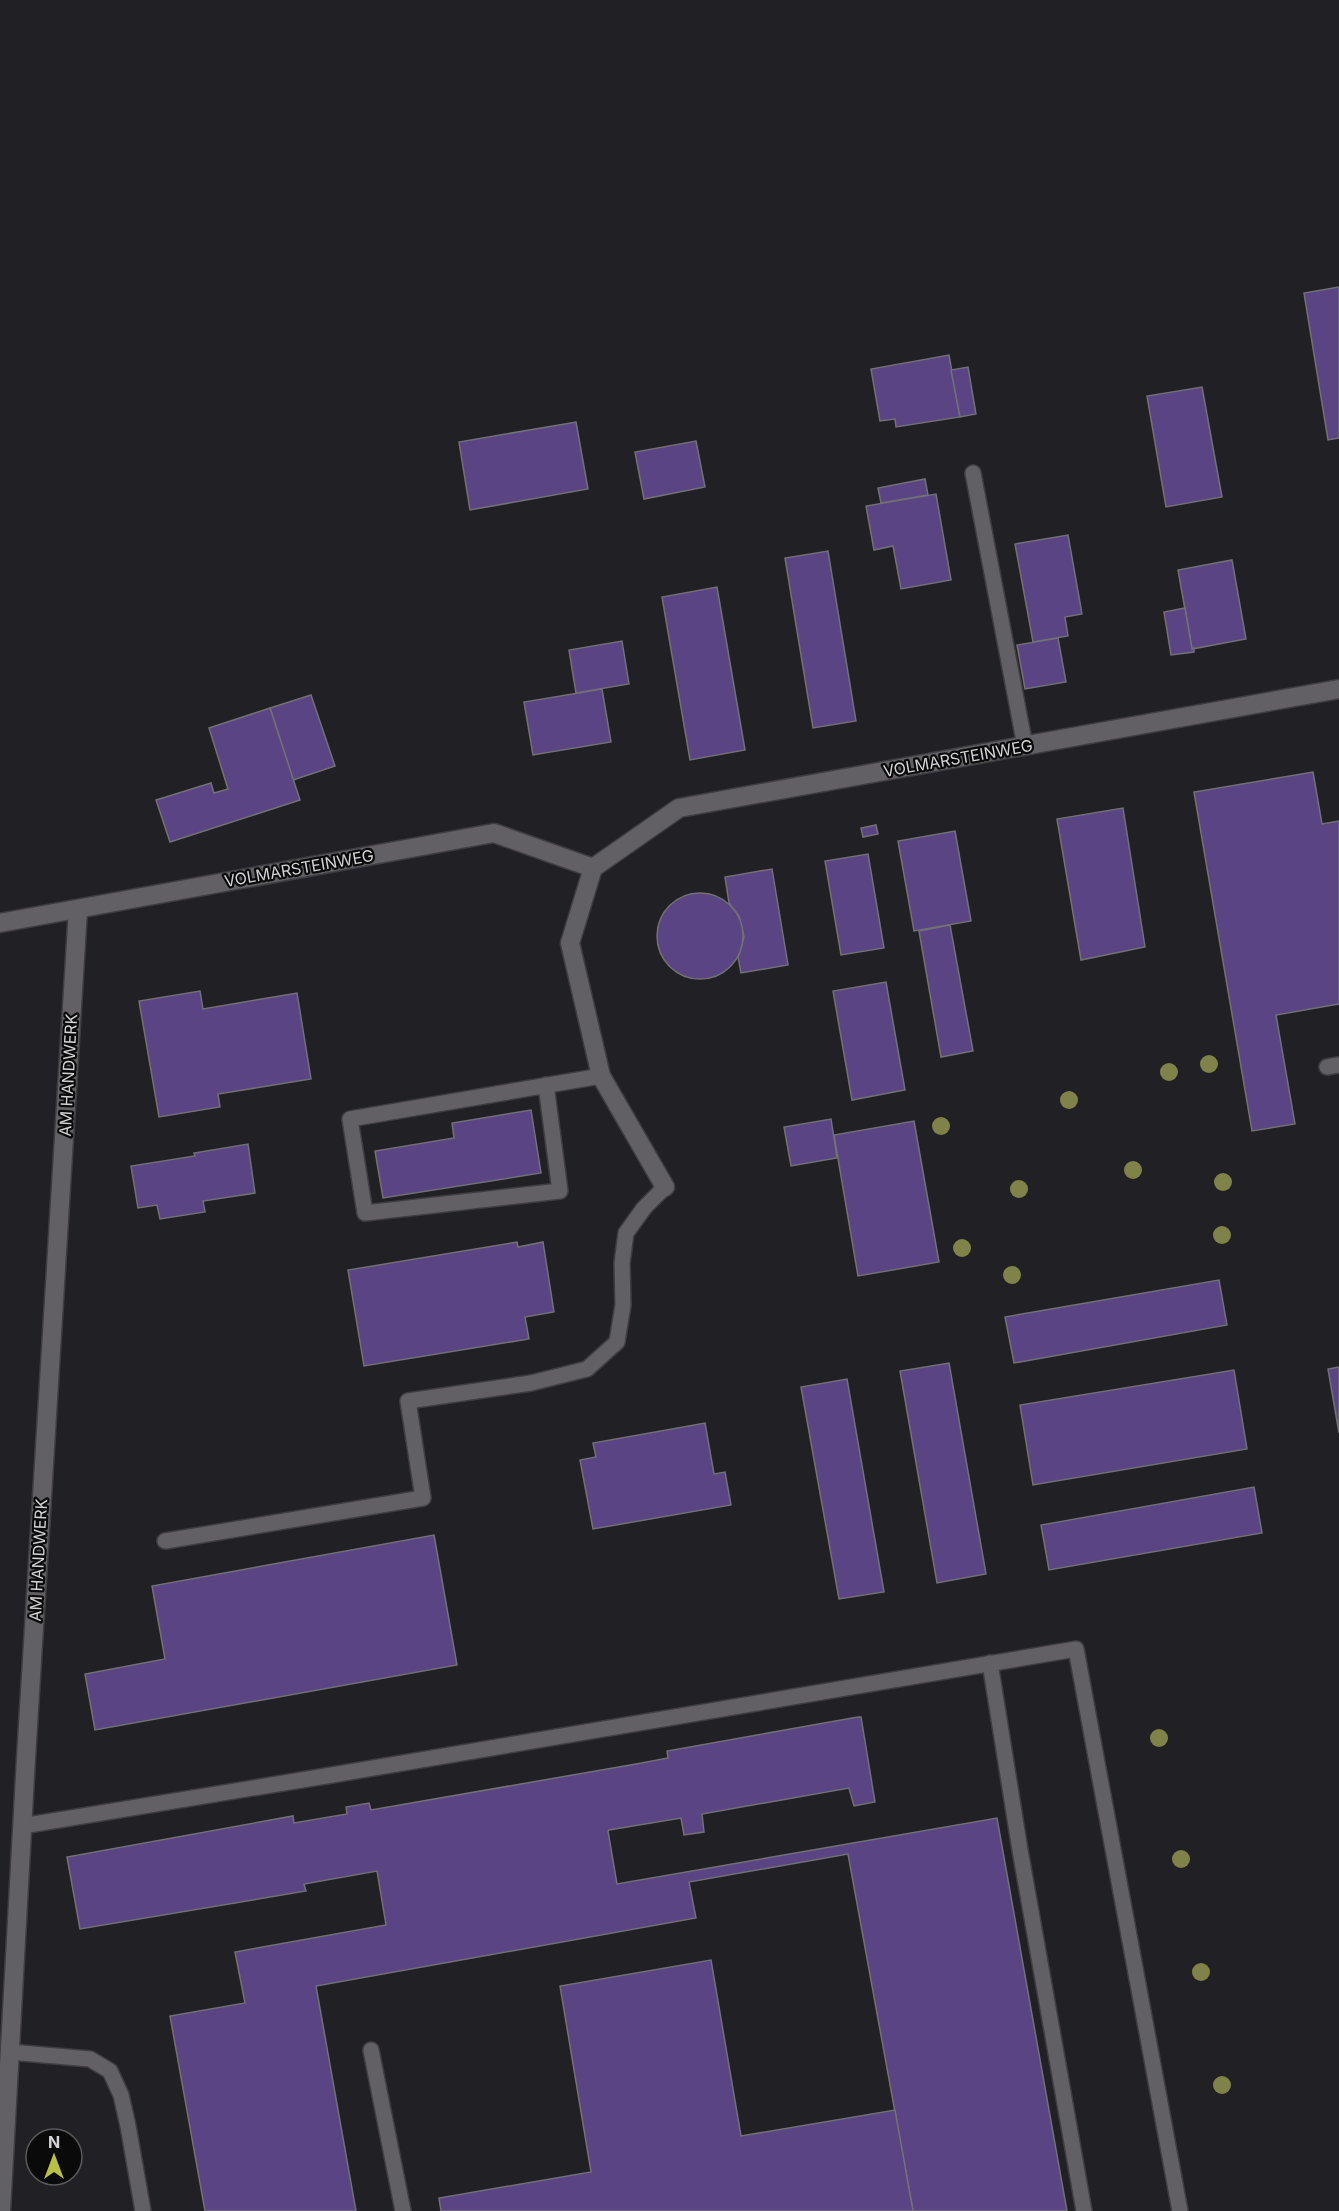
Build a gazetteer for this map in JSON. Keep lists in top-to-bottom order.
{
  "streets": {
    "street": ["VOLMARSTEINWEG", "AM HANDWERK"]
  },
  "crossings": [
    ["VOLMARSTEINWEG", "AM HANDWERK"]
  ],
  "north": "top"
}
